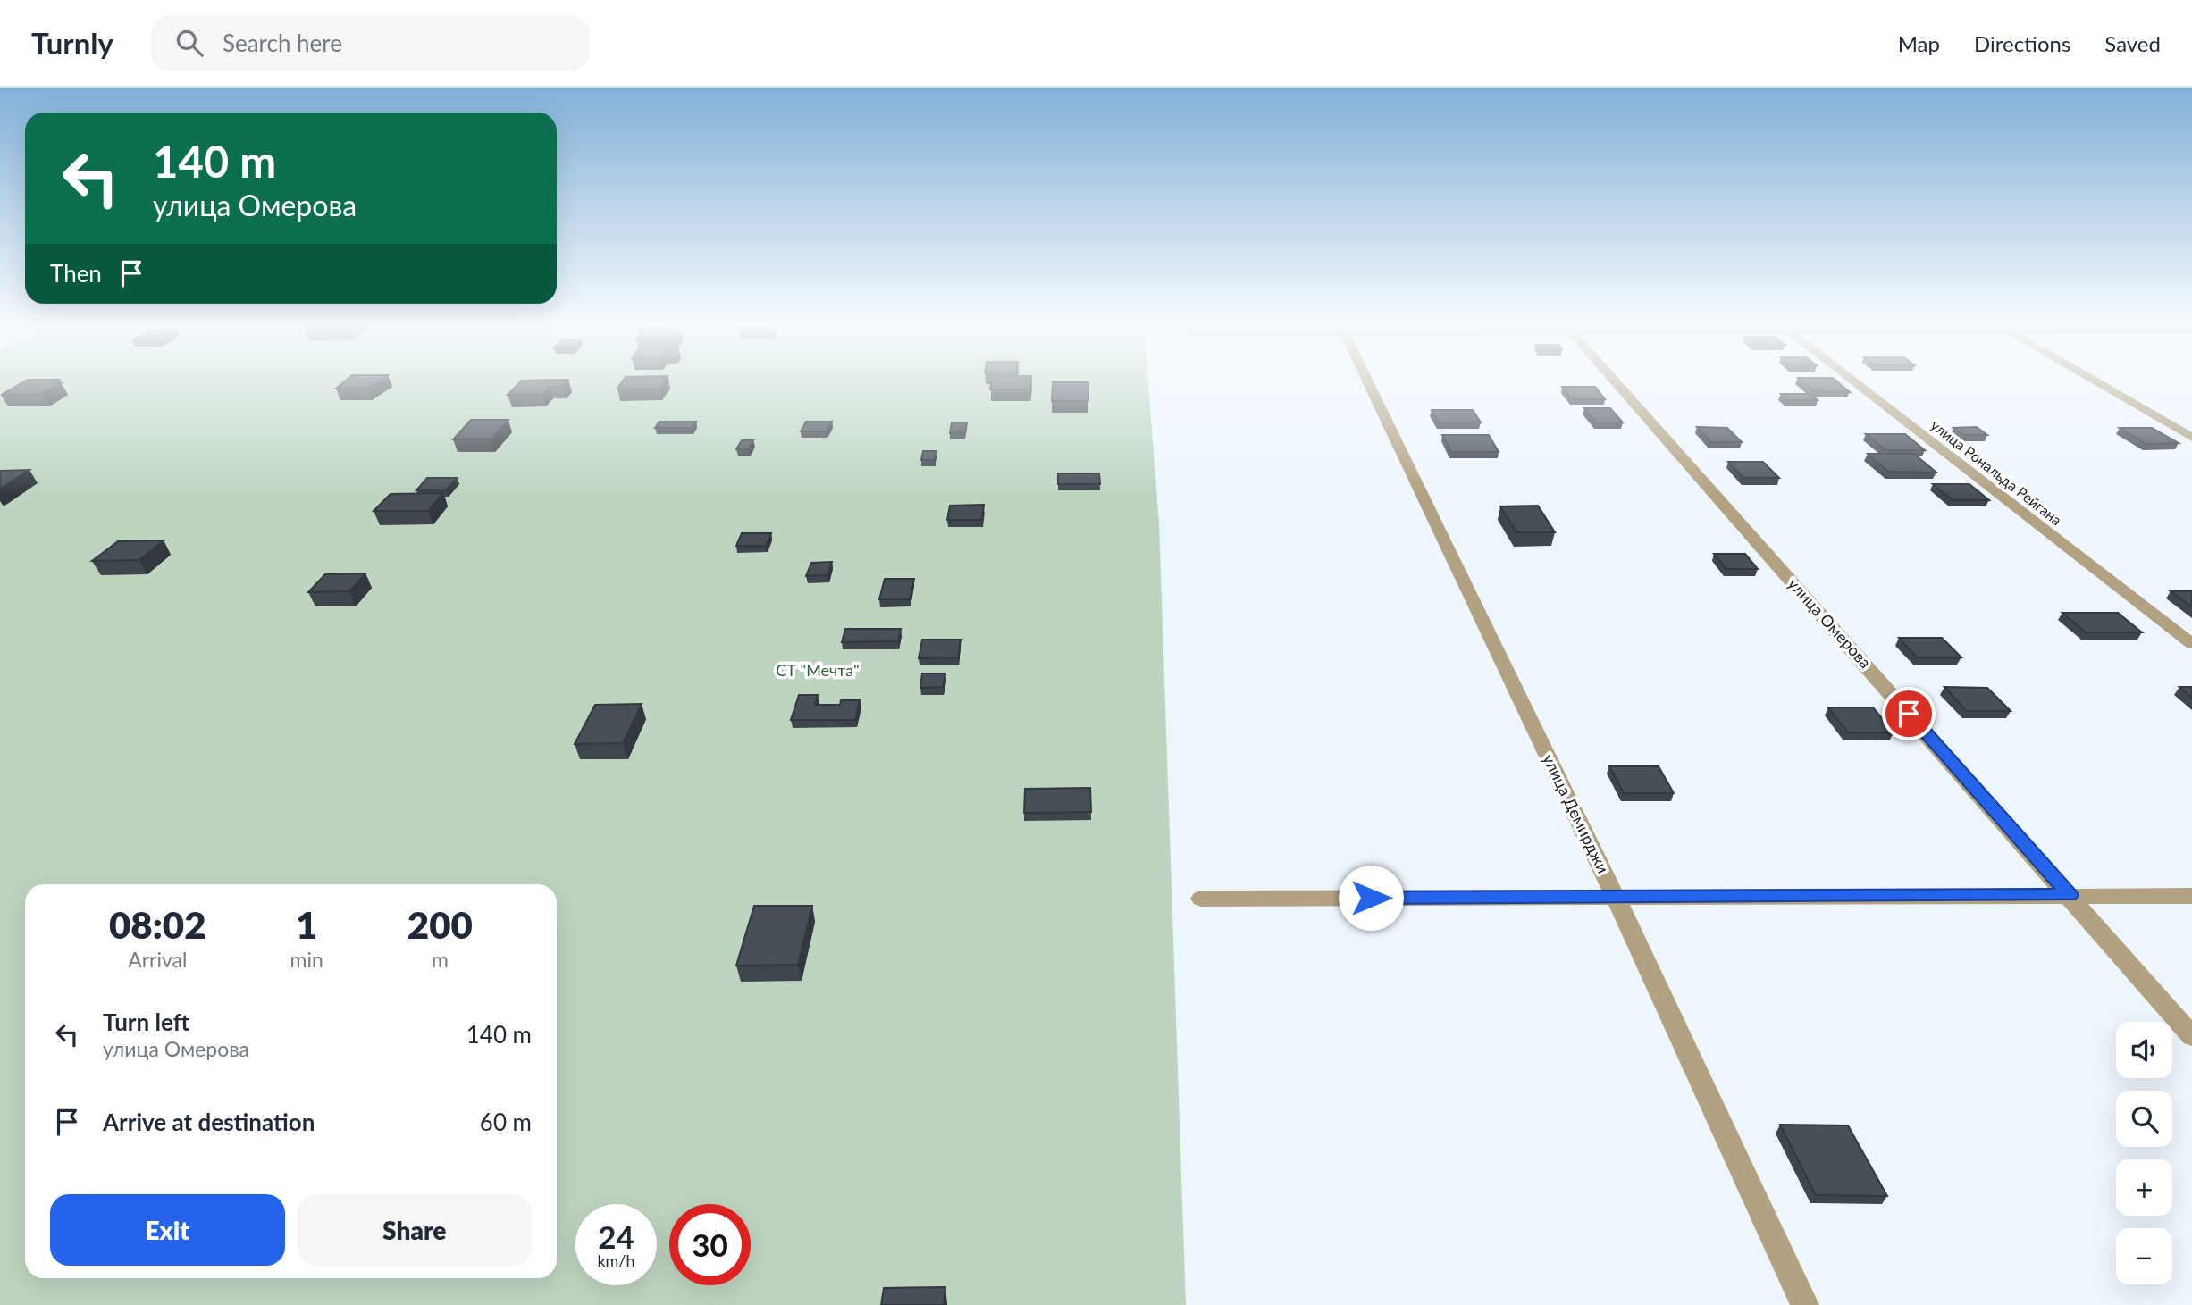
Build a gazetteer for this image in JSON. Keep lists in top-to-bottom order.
{
  "streets": {
    "street": ["улица Рональда Рейгана", "улица Омерова", "улица Демирджи"]
  },
  "parks": ["СТ \"Мечта\""],
  "page": {
    "header": "Turnly",
    "search": "Search here",
    "nav": ["Map", "Directions", "Saved"],
    "turn": ["140 m", "улица Омерова"],
    "then": "Then",
    "eta": [
      "08:02",
      "Arrival",
      "1",
      "min",
      "200",
      "m"
    ],
    "list": [
      {
        "name": "Turn left",
        "note": "улица Омерова",
        "value": "140 m"
      },
      {
        "name": "Arrive at destination",
        "value": "60 m"
      }
    ],
    "map_buttons": ["+", "−"],
    "buttons": ["Exit", "Share"],
    "speed": "24 km/h",
    "limit": "30"
  }
}
